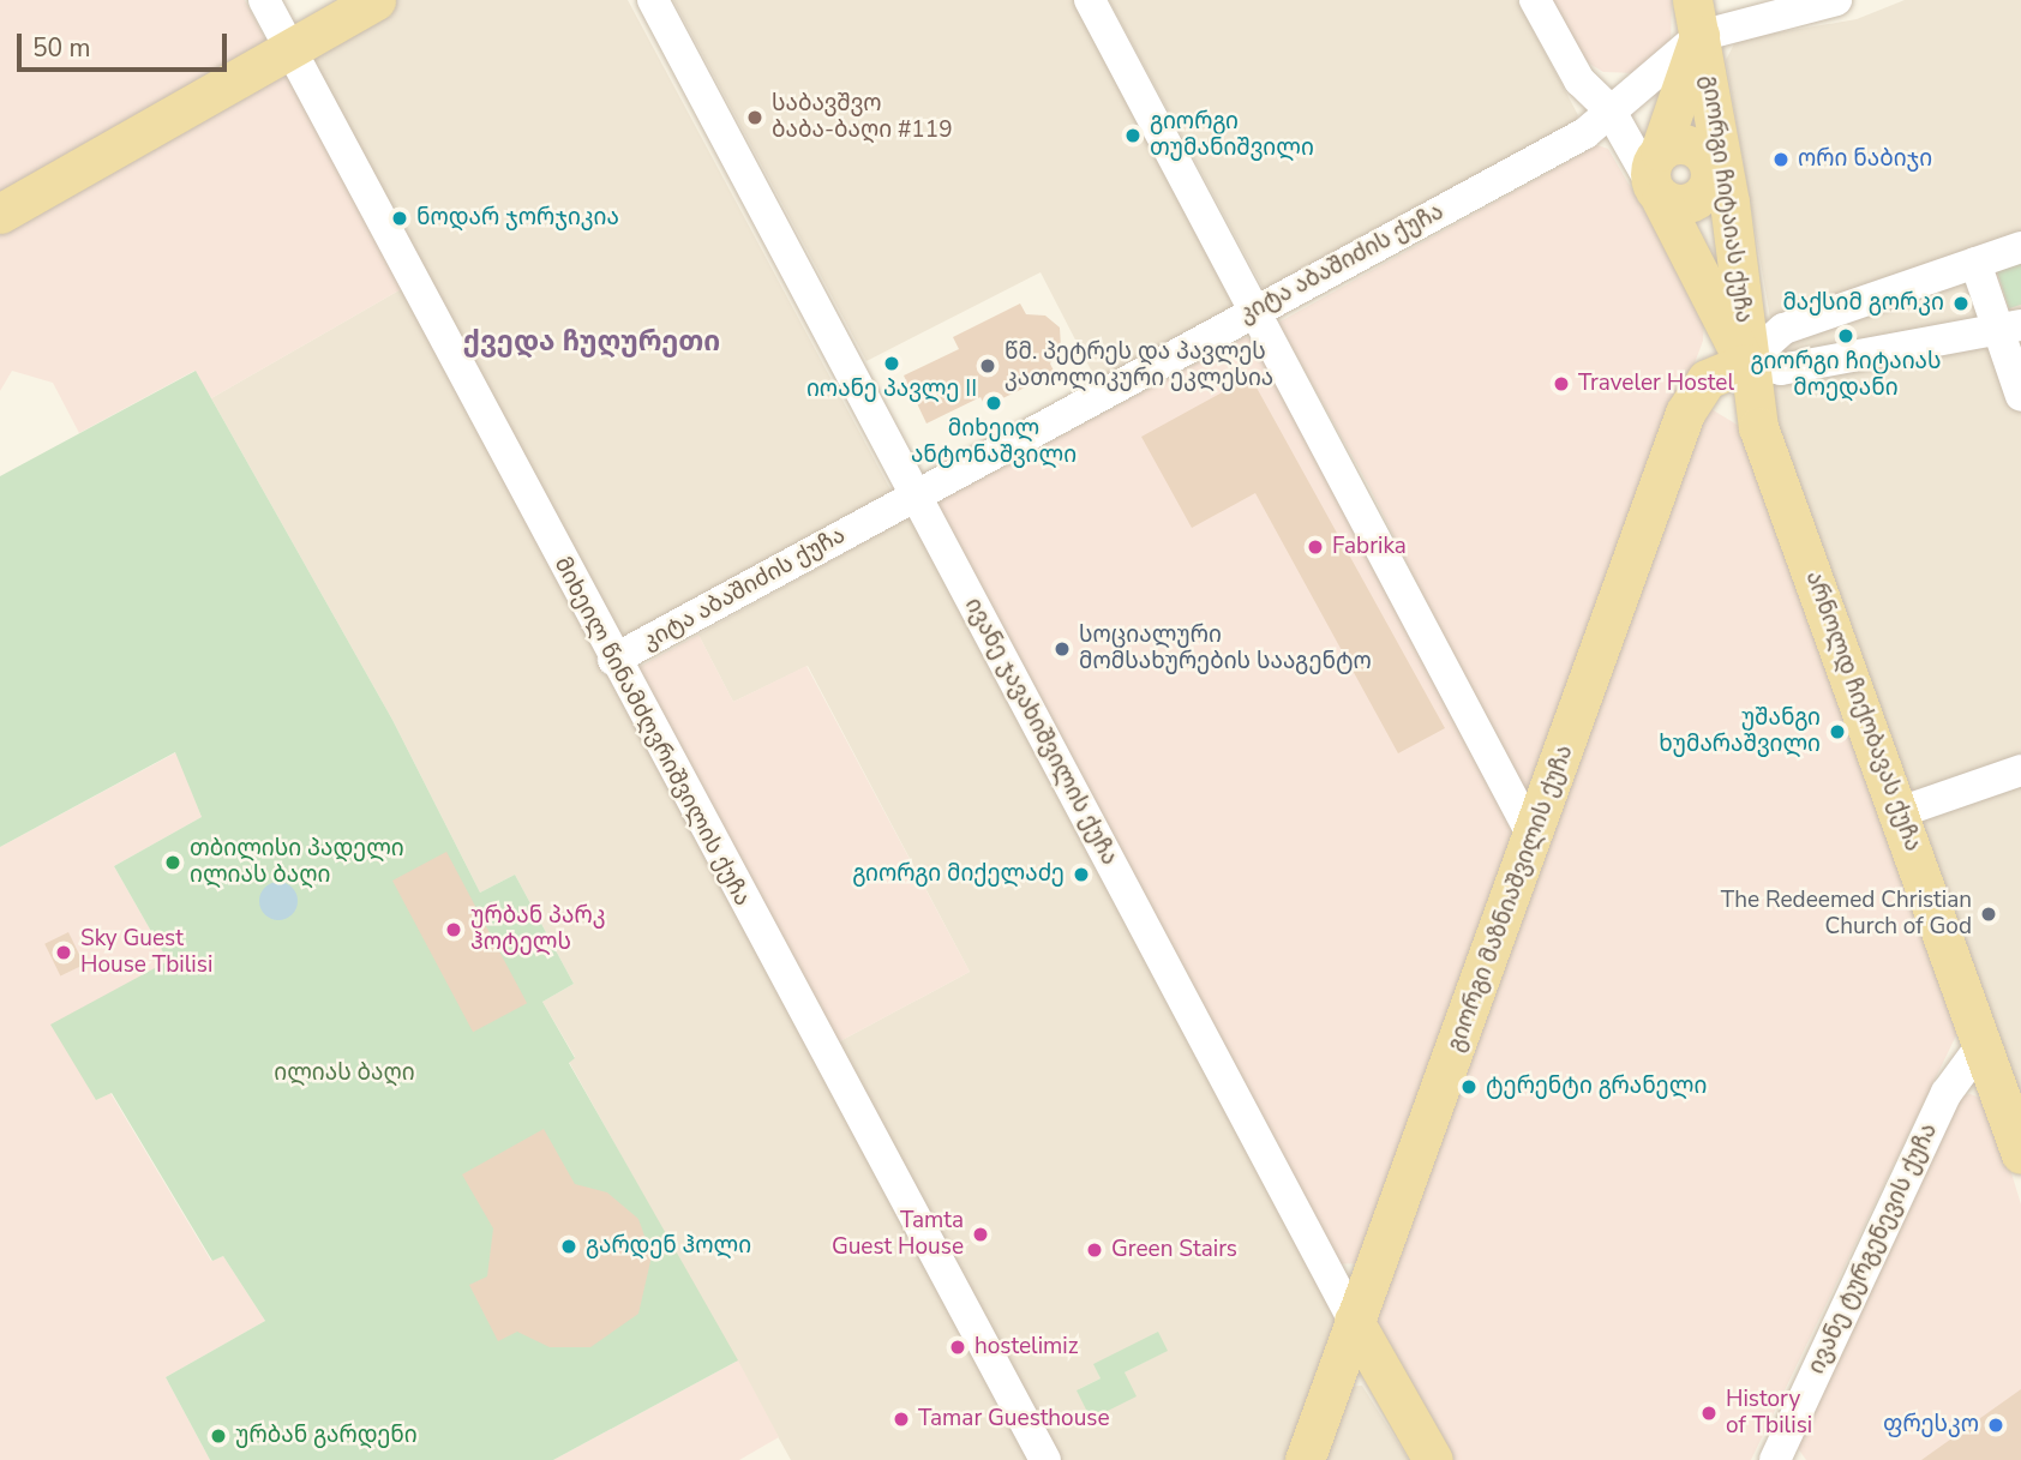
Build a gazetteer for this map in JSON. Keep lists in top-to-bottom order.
{
  "streets": {
    "main road": [
      "გიორგი ჩიტაიას ქუჩა",
      "არნოლდ ჩიქობავას ქუჩა",
      "ივანე ჯავახიშვილის ქუჩა",
      "გიორგი მაზნიაშვილის ქუჩა"
    ],
    "street": ["კიტა აბაშიძის ქუჩა", "მიხეილ წინამძღვრიშვილის ქუჩა", "ივანე ტურგენევის ქუჩა"]
  },
  "crossings": [
    ["გიორგი ჩიტაიას ქუჩა", "კიტა აბაშიძის ქუჩა"],
    ["გიორგი ჩიტაიას ქუჩა", "არნოლდ ჩიქობავას ქუჩა"],
    ["გიორგი ჩიტაიას ქუჩა", "გიორგი მაზნიაშვილის ქუჩა"],
    ["კიტა აბაშიძის ქუჩა", "მიხეილ წინამძღვრიშვილის ქუჩა"],
    ["კიტა აბაშიძის ქუჩა", "ივანე ჯავახიშვილის ქუჩა"],
    ["არნოლდ ჩიქობავას ქუჩა", "ივანე ტურგენევის ქუჩა"],
    ["ივანე ჯავახიშვილის ქუჩა", "გიორგი მაზნიაშვილის ქუჩა"]
  ],
  "districts": ["ქვედა ჩუღურეთი"],
  "parks": ["ილიას ბაღი"],
  "places": [
    "საბავშვო ბაბა-ბაღი #119",
    "გიორგი თუმანიშვილი",
    "ორი ნაბიჯი",
    "ნოდარ ჯორჯიკია",
    "მაქსიმ გორკი",
    "გიორგი ჩიტაიას მოედანი",
    "იოანე პავლე II",
    "წმ. პეტრეს და პავლეს კათოლიკური ეკლესია",
    "Traveler Hostel",
    "მიხეილ ანტონაშვილი",
    "Fabrika",
    "სოციალური მომსახურების სააგენტო",
    "უშანგი ხუმარაშვილი",
    "თბილისი პადელი ილიას ბაღი",
    "გიორგი მიქელაძე",
    "The Redeemed Christian Church of God",
    "ურბან პარკ ჰოტელს",
    "Sky Guest House Tbilisi",
    "ტერენტი გრანელი",
    "Tamta Guest House",
    "გარდენ ჰოლი",
    "Green Stairs",
    "hostelimiz",
    "History of Tbilisi",
    "Tamar Guesthouse",
    "ფრესკო",
    "ურბან გარდენი"
  ],
  "scale_bar": "50 m"
}
